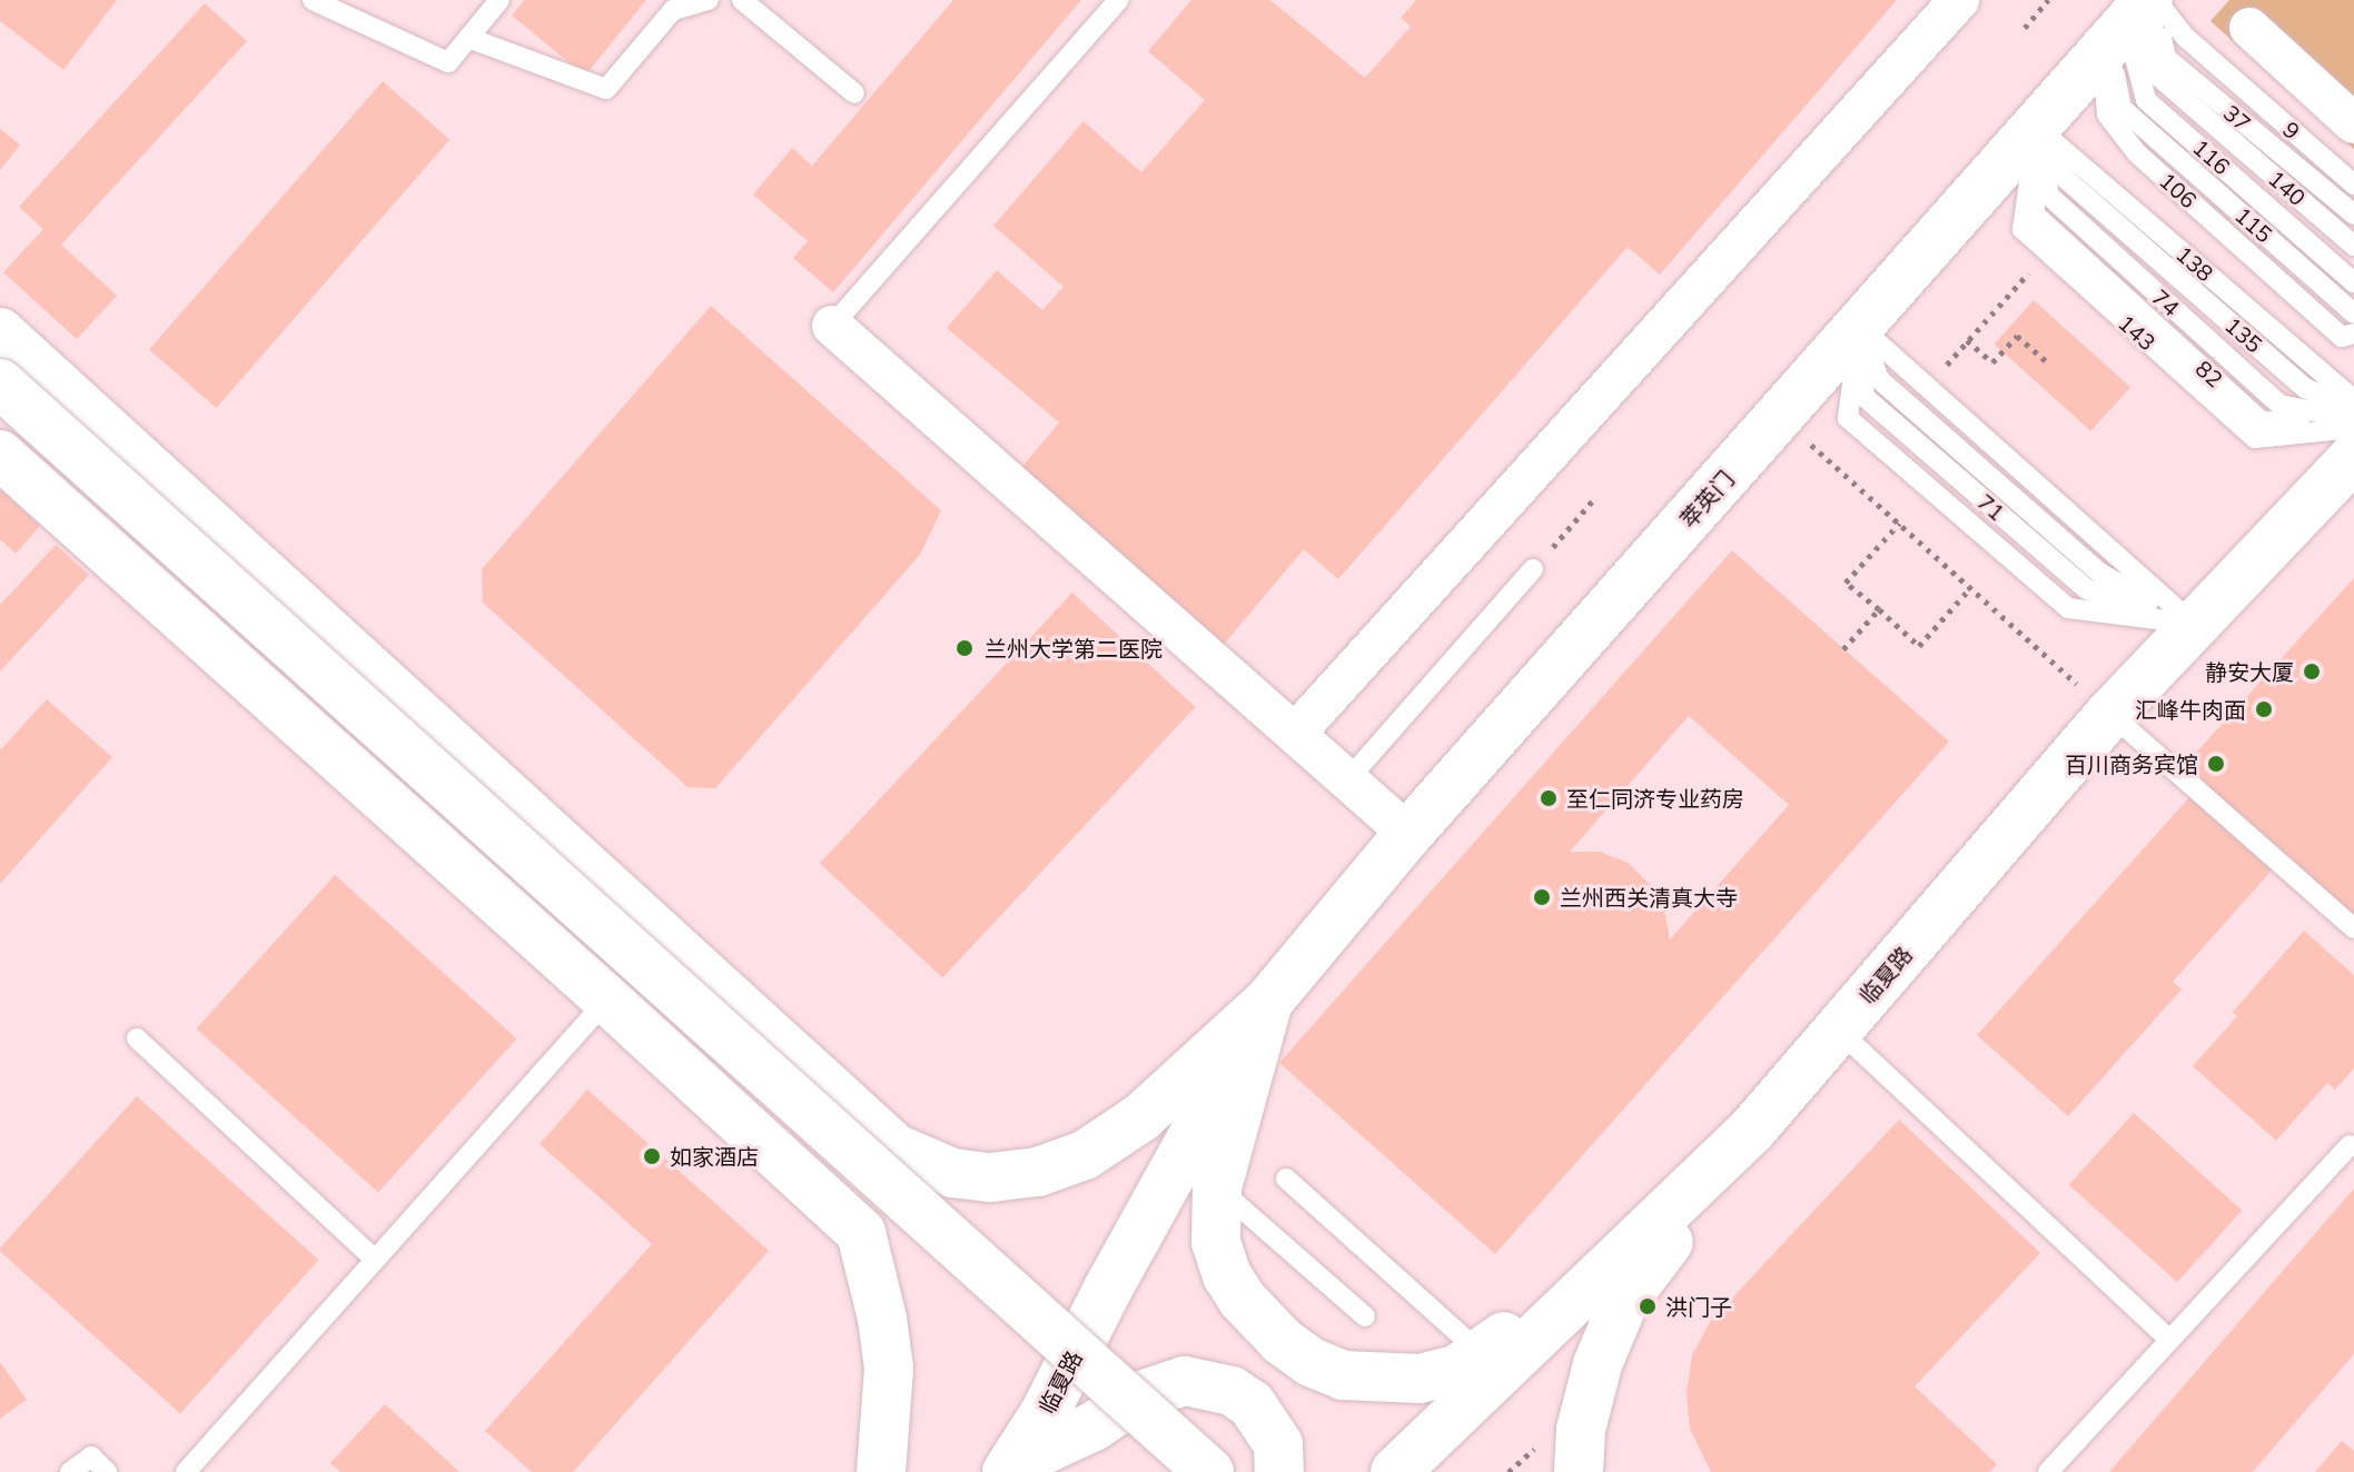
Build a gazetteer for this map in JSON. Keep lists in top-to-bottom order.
{
  "streets": {
    "main road": ["萃英门", "临夏路"],
    "lane": [
      "37",
      "9",
      "116",
      "140",
      "106",
      "115",
      "138",
      "74",
      "143",
      "135"
    ]
  },
  "crossings": [
    ["37", "9"],
    ["37", "116"],
    ["37", "140"],
    ["37", "106"],
    ["37", "115"],
    ["37", "萃英门"],
    ["9", "116"],
    ["9", "140"],
    ["9", "106"],
    ["9", "115"],
    ["9", "萃英门"],
    ["116", "140"],
    ["116", "106"],
    ["116", "115"],
    ["116", "萃英门"],
    ["140", "106"],
    ["140", "115"],
    ["140", "萃英门"],
    ["106", "115"],
    ["106", "萃英门"],
    ["115", "萃英门"],
    ["138", "74"],
    ["138", "143"],
    ["138", "135"],
    ["138", "萃英门"],
    ["74", "143"],
    ["74", "135"],
    ["74", "萃英门"],
    ["143", "135"],
    ["143", "萃英门"],
    ["135", "萃英门"],
    ["萃英门", "临夏路"]
  ],
  "places": [
    "兰州大学第二医院",
    "静安大厦",
    "汇峰牛肉面",
    "百川商务宾馆",
    "至仁同济专业药房",
    "兰州西关清真大寺",
    "如家酒店",
    "洪门子"
  ]
}
